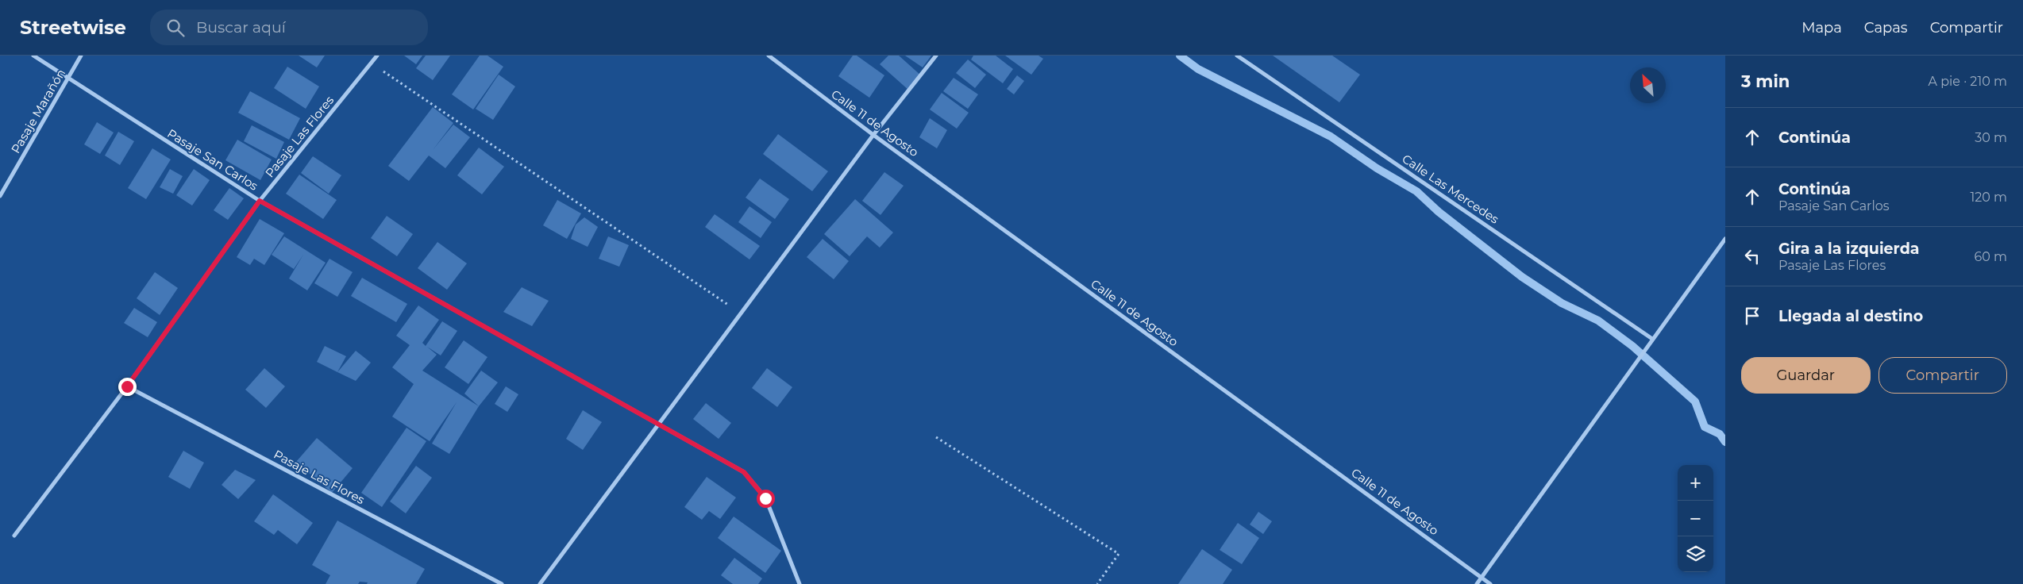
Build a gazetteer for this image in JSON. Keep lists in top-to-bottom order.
{
  "streets": {
    "street": [
      "Pasaje Marañón",
      "Calle 11 de Agosto",
      "Pasaje Las Flores",
      "Pasaje San Carlos",
      "Calle Las Mercedes"
    ]
  },
  "crossings": [
    ["Pasaje Marañón", "Pasaje San Carlos"],
    ["Pasaje Las Flores", "Pasaje San Carlos"]
  ],
  "north": "top left",
  "page": {
    "header": "Streetwise",
    "search": "Buscar aquí",
    "nav": ["Mapa", "Capas", "Compartir"],
    "heading": ["3 min", "A pie · 210 m"],
    "list": [
      ["Continúa", "30 m"],
      ["Continúa", "Pasaje San Carlos", "120 m"],
      ["Gira a la izquierda", "Pasaje Las Flores", "60 m"],
      "Llegada al destino"
    ],
    "buttons": ["Guardar", "Compartir"],
    "map_buttons": ["+", "−"]
  }
}
